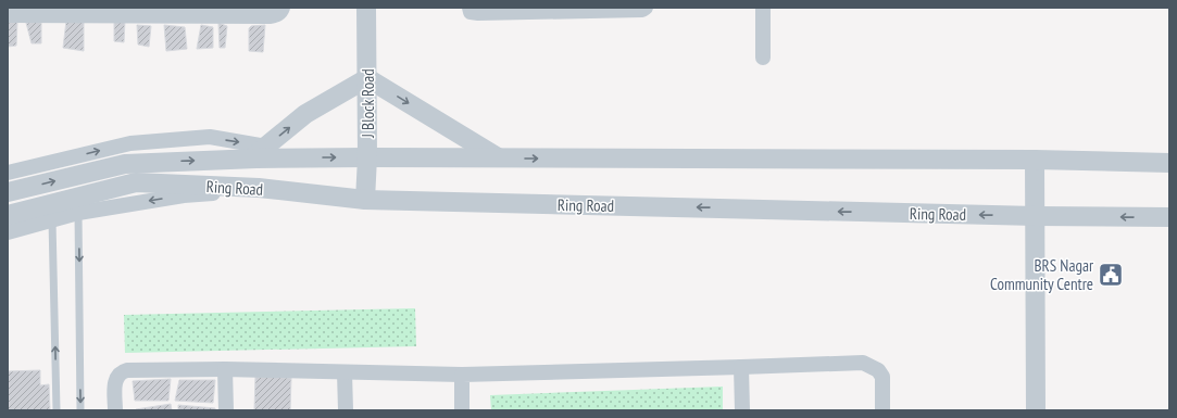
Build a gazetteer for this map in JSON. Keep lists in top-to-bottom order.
{
  "streets": {
    "street": ["J Block Road", "Ring Road"]
  },
  "crossings": [
    ["J Block Road", "Ring Road"]
  ],
  "places": {
    "public building": ["BRS Nagar Community Centre"]
  }
}
